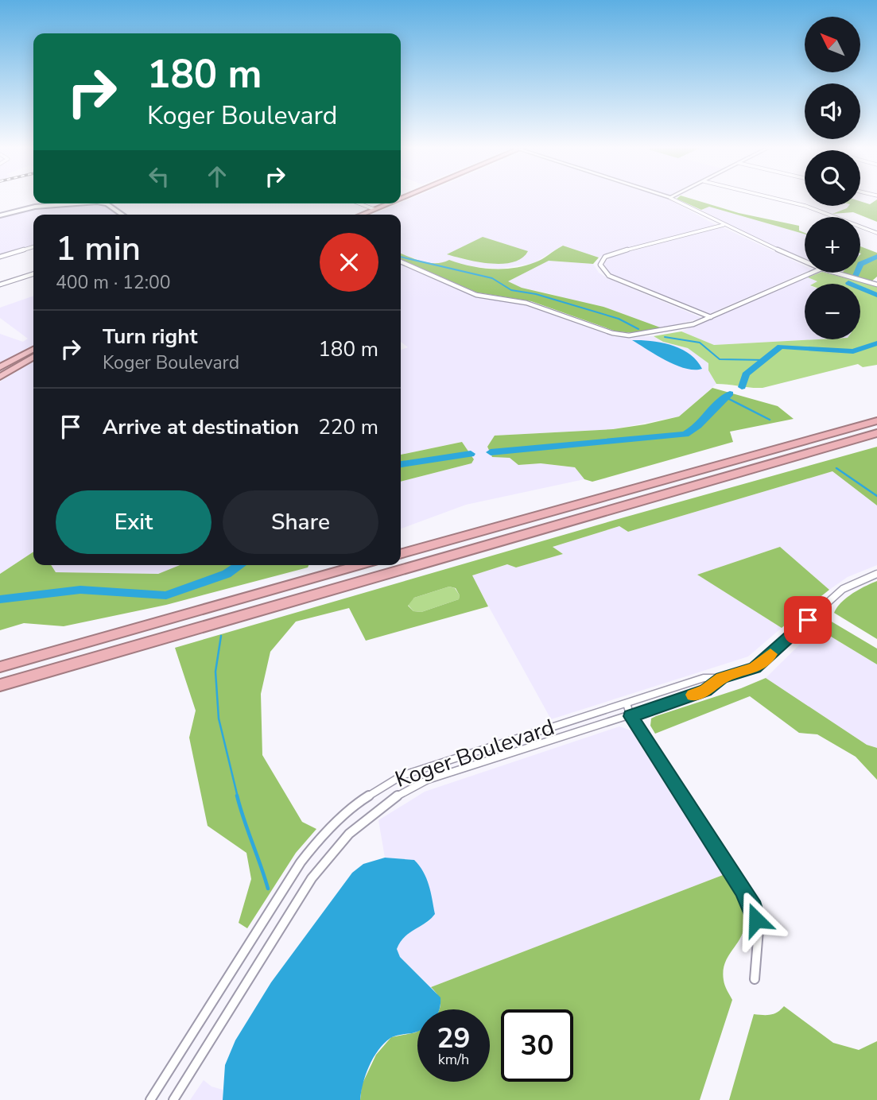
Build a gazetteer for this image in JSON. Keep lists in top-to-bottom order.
{
  "streets": {
    "street": ["Koger Boulevard"]
  },
  "north": "top left",
  "page": {
    "map_buttons": ["+", "−"],
    "turn": ["180 m", "Koger Boulevard"],
    "heading": ["1 min", "400 m · 12:00"],
    "list": [
      {
        "name": "Turn right",
        "note": "Koger Boulevard",
        "value": "180 m"
      },
      {
        "name": "Arrive at destination",
        "value": "220 m"
      }
    ],
    "buttons": ["Exit", "Share"],
    "speed": "29 km/h",
    "limit": "30"
  }
}
